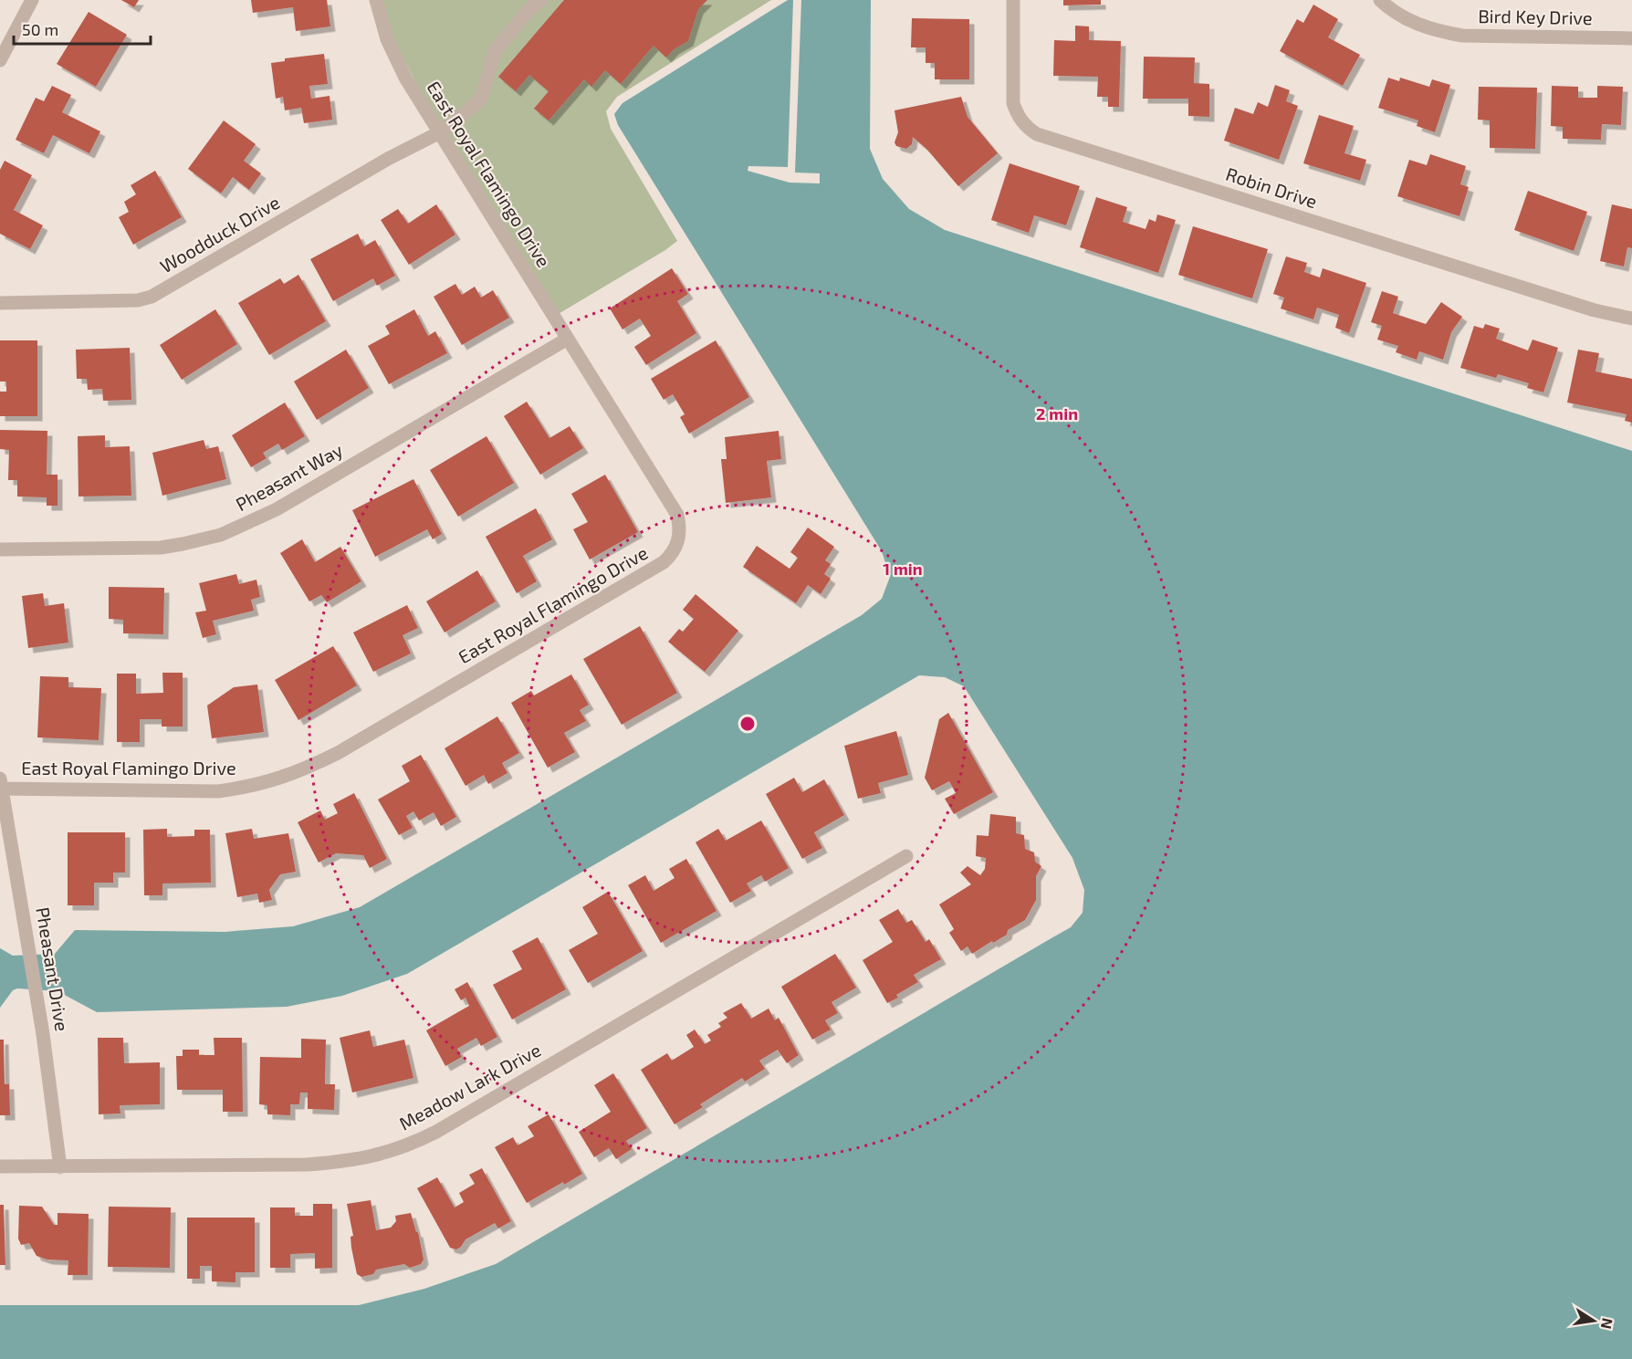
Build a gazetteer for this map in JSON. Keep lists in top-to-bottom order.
{
  "streets": {
    "street": [
      "Bird Key Drive",
      "East Royal Flamingo Drive",
      "Robin Drive",
      "Woodduck Drive",
      "Pheasant Way",
      "Pheasant Drive",
      "Meadow Lark Drive"
    ]
  },
  "crossings": [
    ["East Royal Flamingo Drive", "Woodduck Drive"],
    ["East Royal Flamingo Drive", "Pheasant Way"],
    ["East Royal Flamingo Drive", "Pheasant Drive"],
    ["Pheasant Drive", "Meadow Lark Drive"]
  ],
  "scale_bar": "50 m",
  "north": "right",
  "rings": ["2 min", "1 min"]
}
